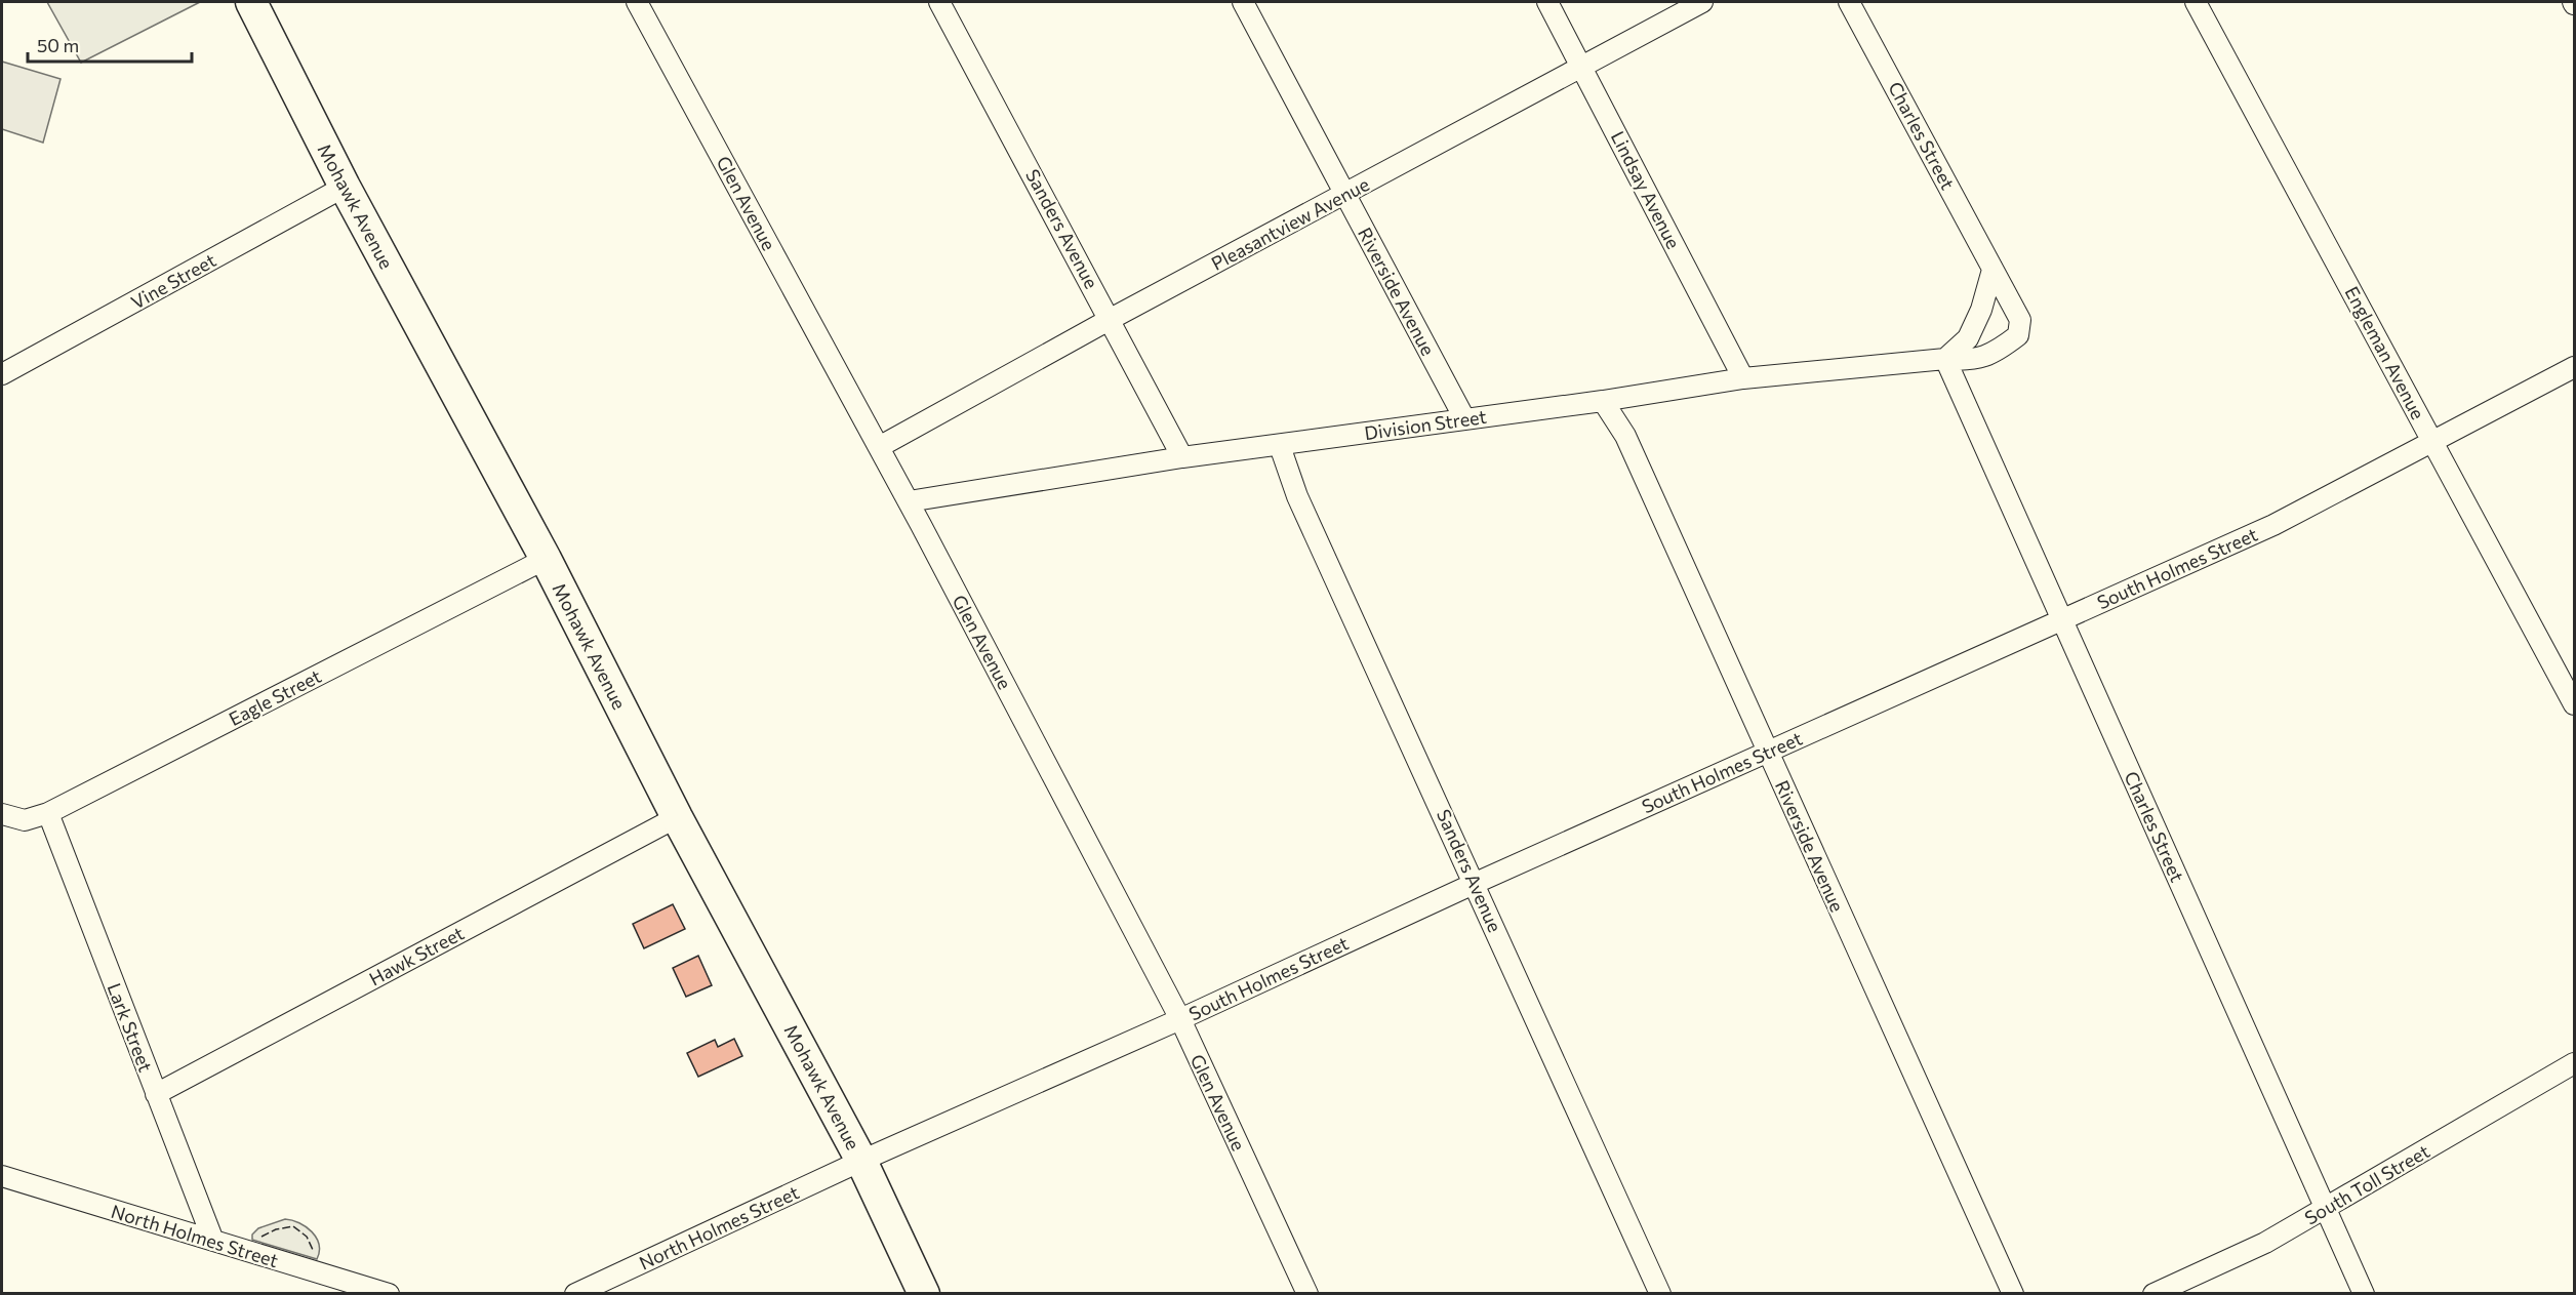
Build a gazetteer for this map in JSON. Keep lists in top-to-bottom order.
{
  "streets": {
    "main road": ["Mohawk Avenue"],
    "street": [
      "Charles Street",
      "Lindsay Avenue",
      "Glen Avenue",
      "Pleasantview Avenue",
      "Sanders Avenue",
      "Vine Street",
      "Riverside Avenue",
      "Engleman Avenue",
      "Division Street",
      "South Holmes Street",
      "Eagle Street",
      "Hawk Street",
      "Lark Street",
      "South Toll Street",
      "North Holmes Street"
    ]
  },
  "crossings": [
    ["Charles Street", "Division Street"],
    ["Charles Street", "South Holmes Street"],
    ["Charles Street", "South Toll Street"],
    ["Lindsay Avenue", "Pleasantview Avenue"],
    ["Lindsay Avenue", "Division Street"],
    ["Glen Avenue", "Pleasantview Avenue"],
    ["Glen Avenue", "Division Street"],
    ["Glen Avenue", "South Holmes Street"],
    ["Mohawk Avenue", "Vine Street"],
    ["Mohawk Avenue", "South Holmes Street"],
    ["Mohawk Avenue", "Eagle Street"],
    ["Mohawk Avenue", "Hawk Street"],
    ["Mohawk Avenue", "North Holmes Street"],
    ["Pleasantview Avenue", "Sanders Avenue"],
    ["Pleasantview Avenue", "Riverside Avenue"],
    ["Sanders Avenue", "Division Street"],
    ["Sanders Avenue", "South Holmes Street"],
    ["Riverside Avenue", "Division Street"],
    ["Riverside Avenue", "South Holmes Street"],
    ["Engleman Avenue", "South Holmes Street"],
    ["South Holmes Street", "North Holmes Street"],
    ["Eagle Street", "Lark Street"],
    ["Hawk Street", "Lark Street"],
    ["Lark Street", "North Holmes Street"]
  ],
  "scale_bar": "50 m"
}
